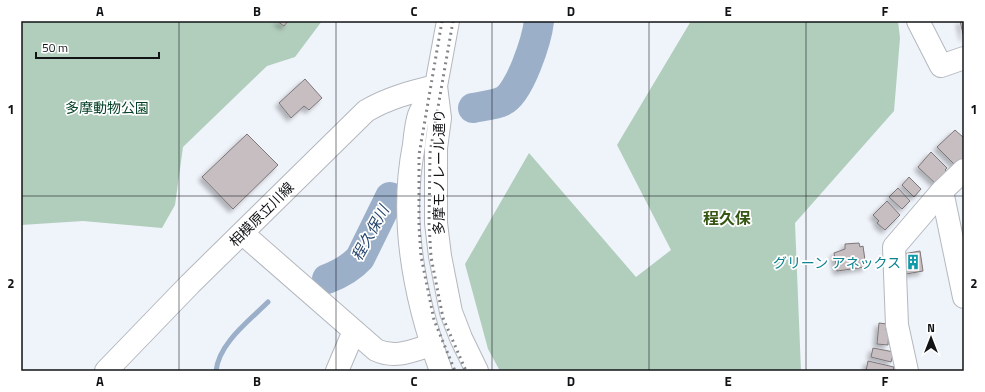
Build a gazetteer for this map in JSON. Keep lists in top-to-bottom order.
{
  "streets": {
    "main road": ["多摩モノレール通り", "相模原立川線"]
  },
  "crossings": [
    ["多摩モノレール通り", "相模原立川線"]
  ],
  "districts": ["程久保"],
  "water": ["程久保川"],
  "parks": ["多摩動物公園"],
  "places": {
    "building": ["グリーン アネックス"]
  },
  "scale_bar": "50 m",
  "north": "top",
  "grid": {
    "columns": [
      "A",
      "B",
      "C",
      "D",
      "E",
      "F"
    ],
    "rows": ["1", "2"]
  }
}
